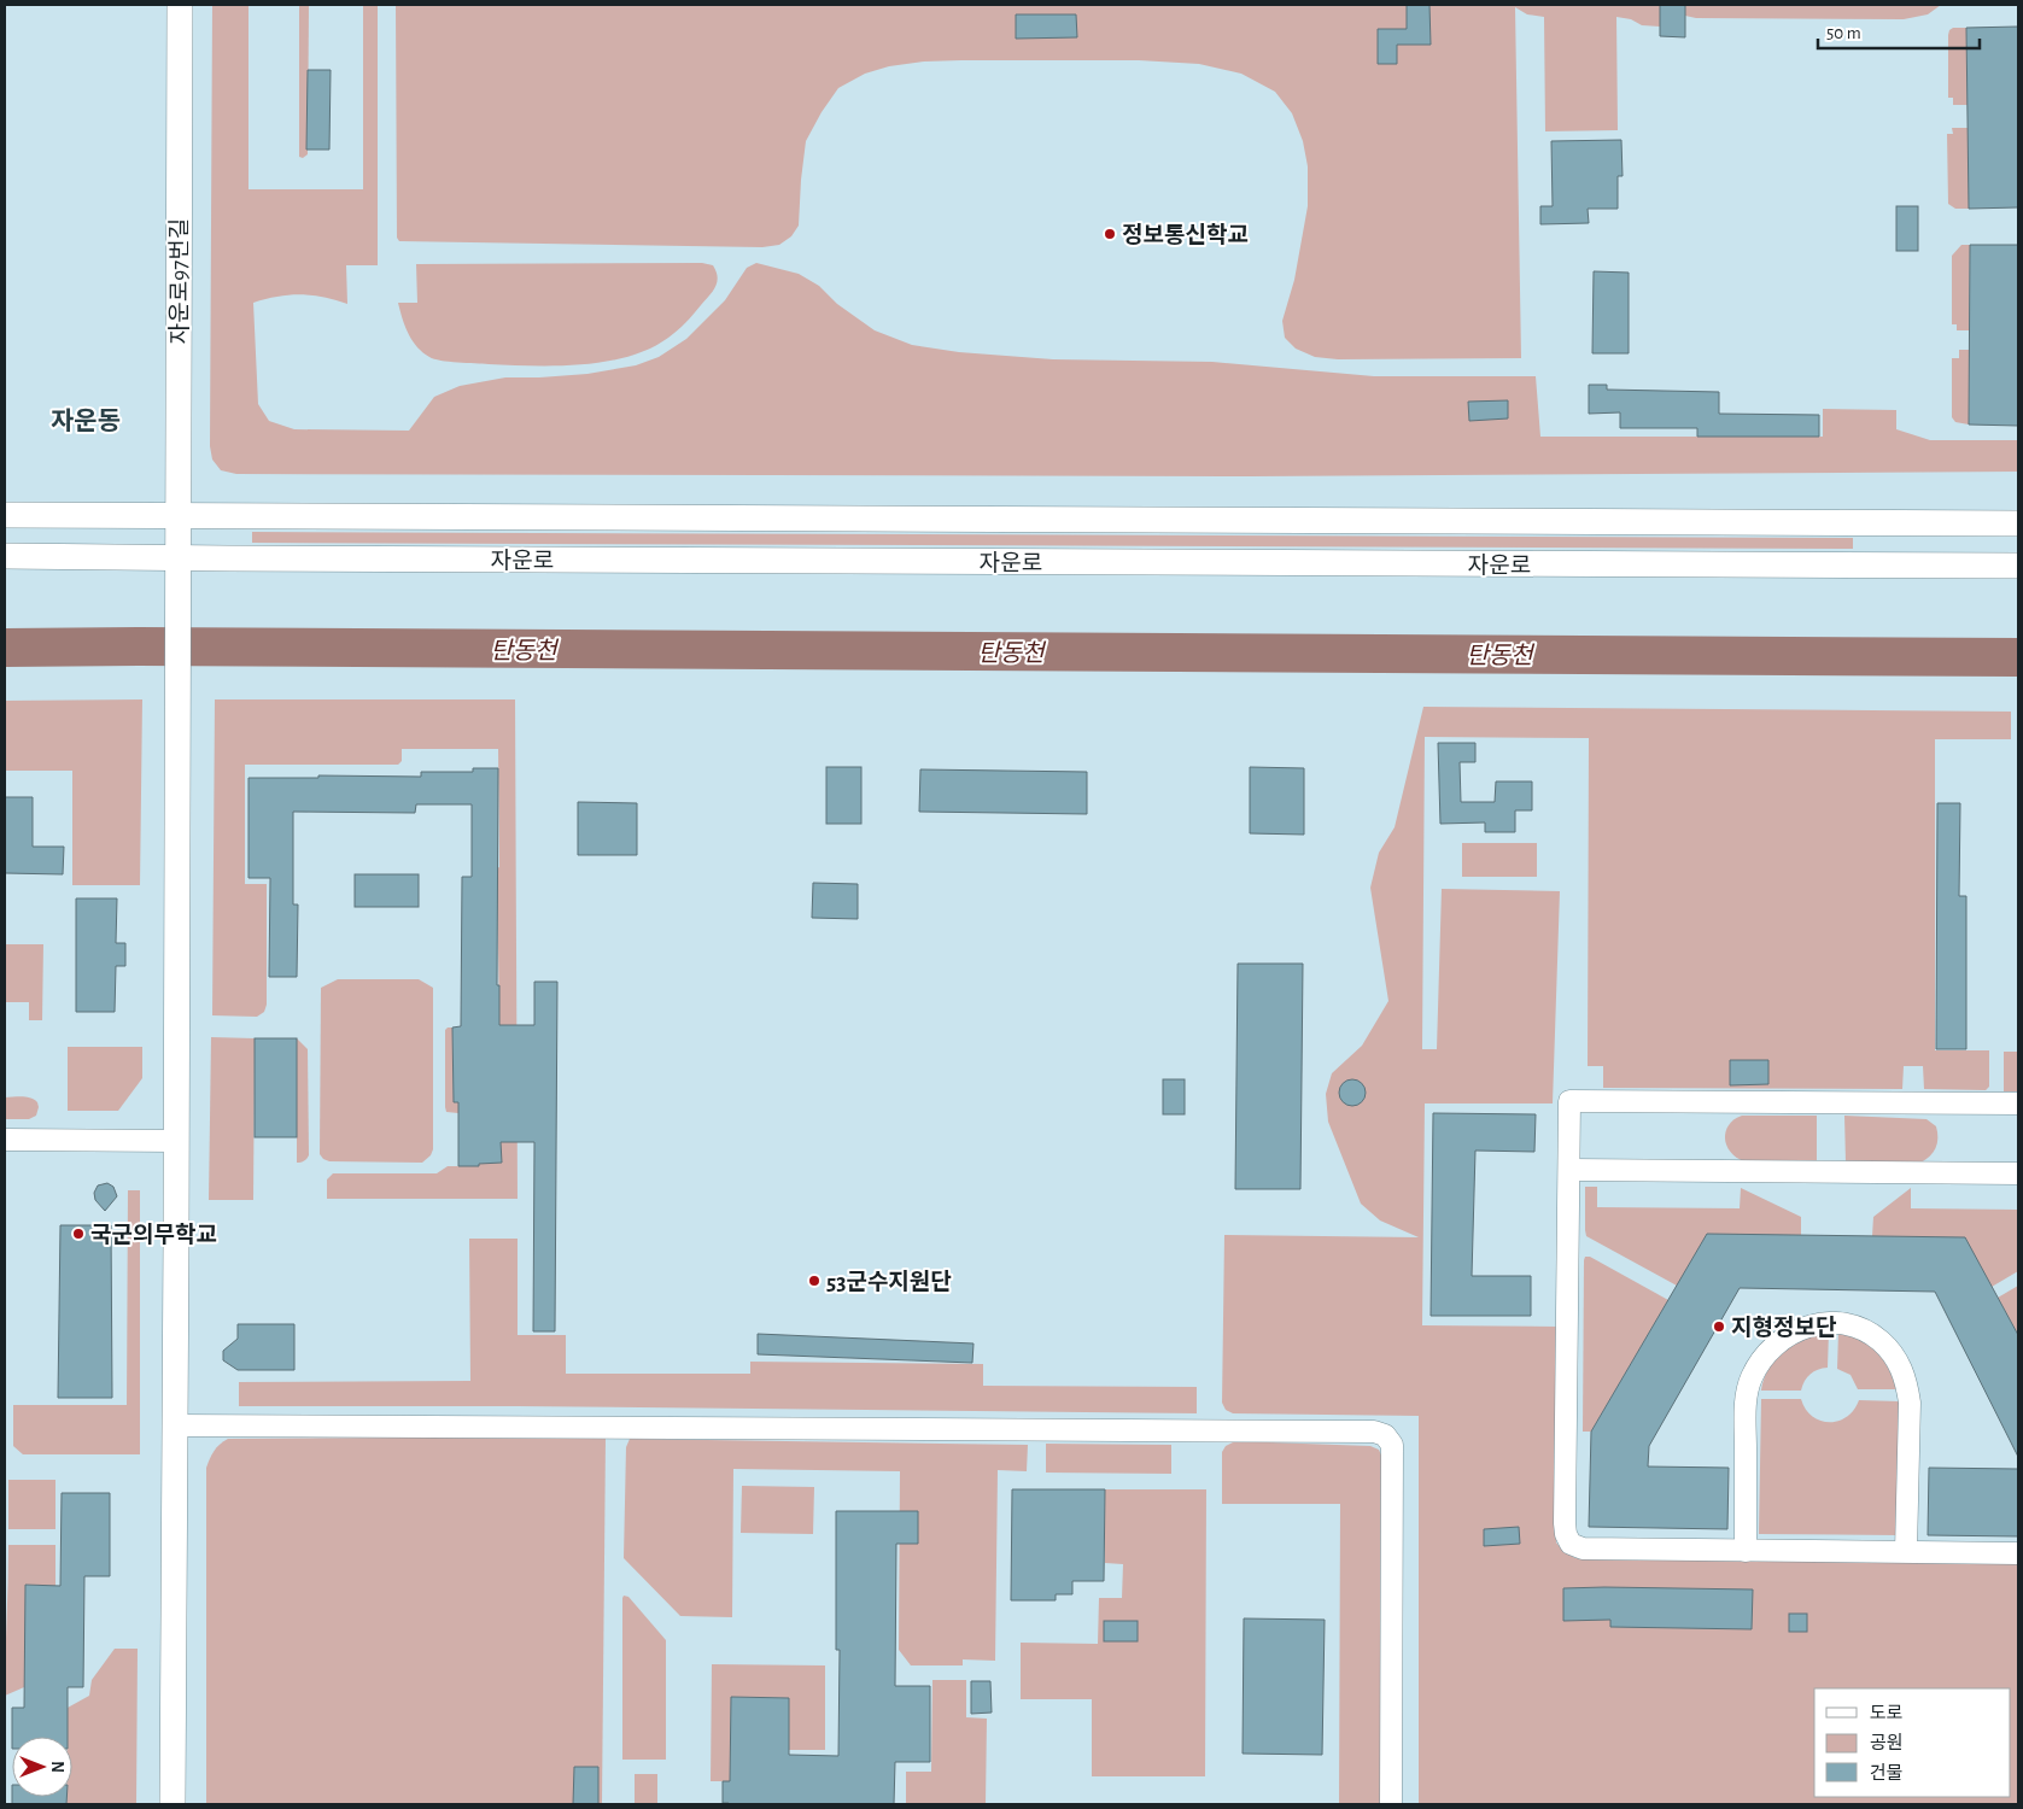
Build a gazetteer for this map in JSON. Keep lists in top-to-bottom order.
{
  "streets": {
    "street": ["자운로97번길", "자운로"]
  },
  "crossings": [
    ["자운로97번길", "자운로"]
  ],
  "districts": ["자운동"],
  "water": ["탄동천"],
  "places": [
    "정보통신학교",
    "국군의무학교",
    "53군수지원단",
    "지형정보단"
  ],
  "legend": ["도로", "공원", "건물"],
  "scale_bar": "50 m",
  "north": "right"
}
